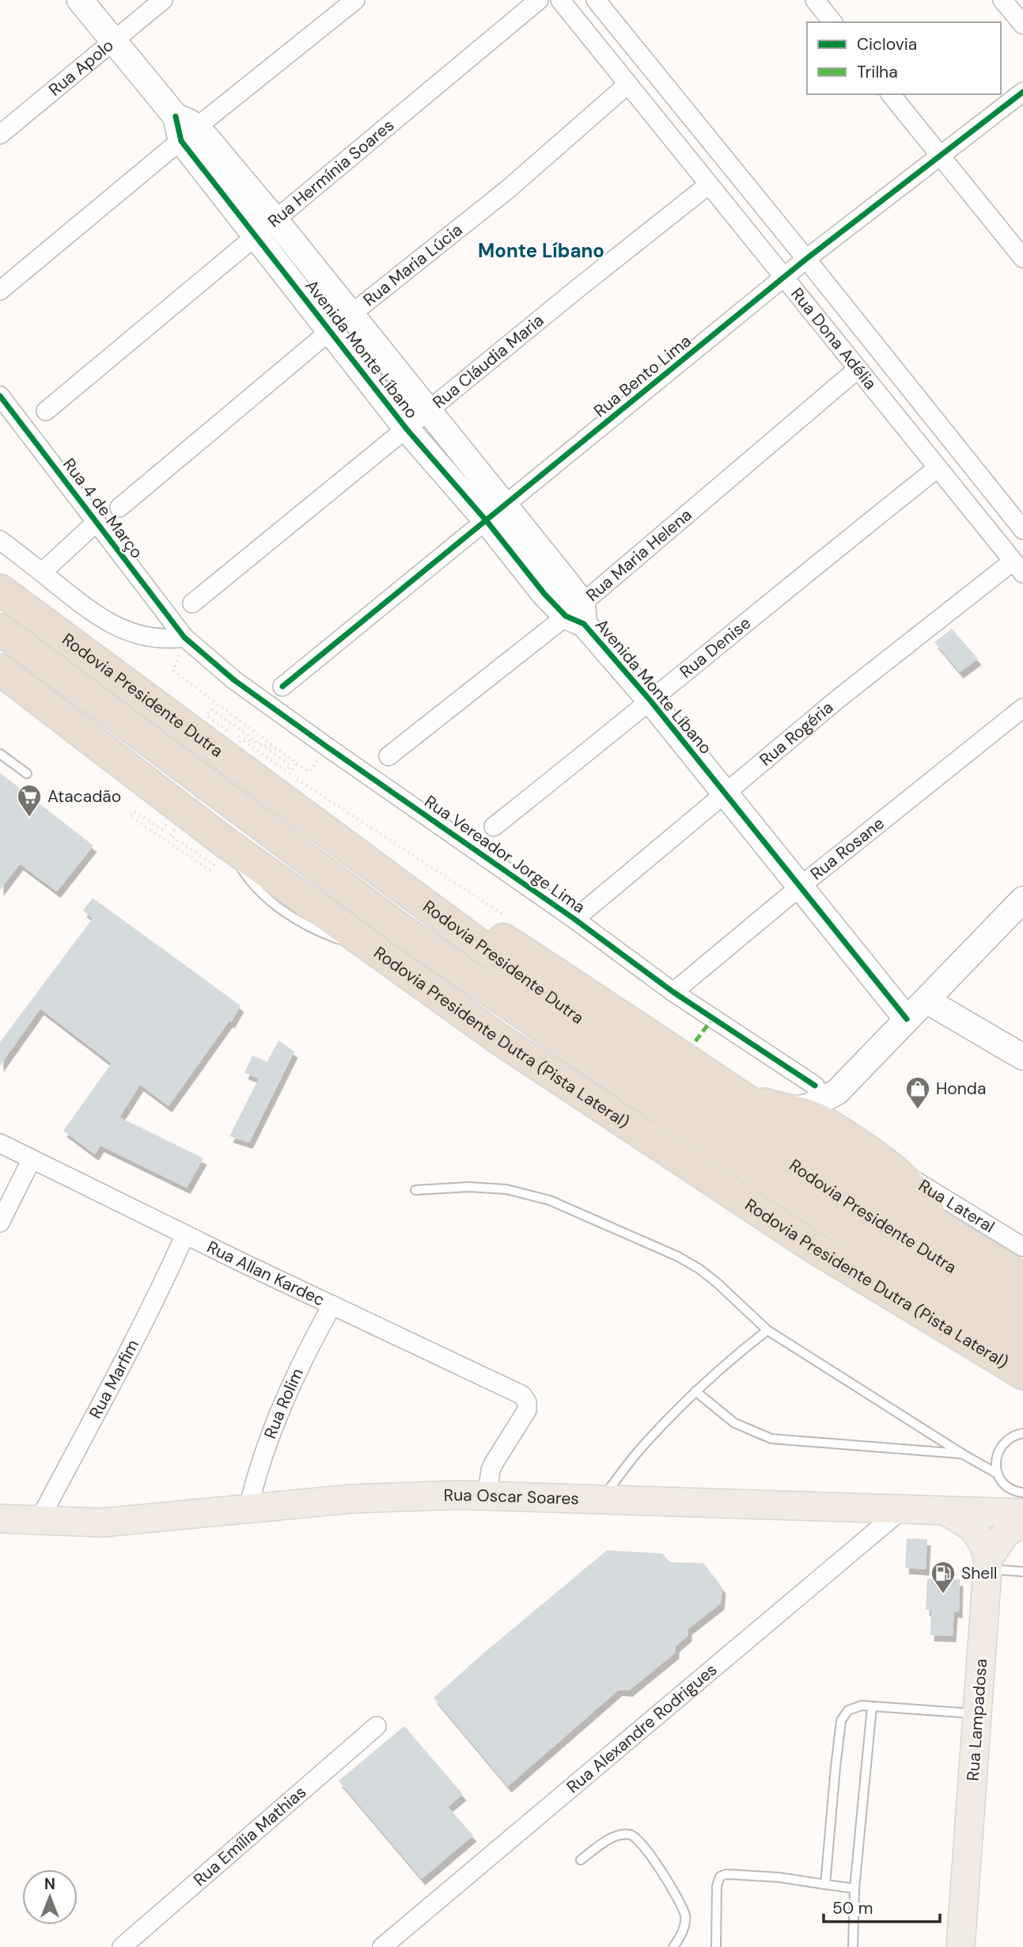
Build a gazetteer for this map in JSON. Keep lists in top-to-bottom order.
{
  "streets": {
    "highway": ["Rodovia Presidente Dutra", "Rodovia Presidente Dutra (Pista Lateral)"],
    "main road": ["Rua Oscar Soares", "Rua Lampadosa"],
    "street": [
      "Rua Apolo",
      "Rua Hermínia Soares",
      "Rua Maria Lúcia",
      "Rua Dona Adélia",
      "Avenida Monte Líbano",
      "Rua Cláudia Maria",
      "Rua Bento Lima",
      "Rua 4 de Março",
      "Rua Maria Helena",
      "Rua Denise",
      "Rua Rogéria",
      "Rua Rosane",
      "Rua Vereador Jorge Lima",
      "Rua Lateral",
      "Rua Allan Kardec",
      "Rua Marfim",
      "Rua Rolim",
      "Rua Alexandre Rodrigues",
      "Rua Emília Mathias"
    ]
  },
  "crossings": [
    ["Rua Apolo", "Avenida Monte Líbano"],
    ["Rua Hermínia Soares", "Avenida Monte Líbano"],
    ["Rua Maria Lúcia", "Rua Dona Adélia"],
    ["Rua Maria Lúcia", "Avenida Monte Líbano"],
    ["Rua Dona Adélia", "Rua Cláudia Maria"],
    ["Rua Dona Adélia", "Rua Bento Lima"],
    ["Rua Dona Adélia", "Rua Maria Helena"],
    ["Rua Dona Adélia", "Rua Denise"],
    ["Rua Dona Adélia", "Rua Rogéria"],
    ["Avenida Monte Líbano", "Rua Cláudia Maria"],
    ["Avenida Monte Líbano", "Rua Bento Lima"],
    ["Avenida Monte Líbano", "Rua Maria Helena"],
    ["Avenida Monte Líbano", "Rua Denise"],
    ["Avenida Monte Líbano", "Rua Rogéria"],
    ["Avenida Monte Líbano", "Rua Rosane"],
    ["Rua 4 de Março", "Rua Vereador Jorge Lima"],
    ["Rua Rosane", "Rua Vereador Jorge Lima"],
    ["Rua Allan Kardec", "Rua Marfim"],
    ["Rua Allan Kardec", "Rua Rolim"],
    ["Rua Allan Kardec", "Rua Oscar Soares"],
    ["Rua Marfim", "Rua Oscar Soares"],
    ["Rua Rolim", "Rua Oscar Soares"],
    ["Rua Oscar Soares", "Rua Lampadosa"],
    ["Rua Oscar Soares", "Rua Alexandre Rodrigues"]
  ],
  "districts": ["Monte Líbano"],
  "places": {
    "supermarket": ["Atacadão"],
    "shop": ["Honda"],
    "fuel station": ["Shell"]
  },
  "legend": ["Ciclovia", "Trilha"],
  "scale_bar": "50 m",
  "north": "top"
}
